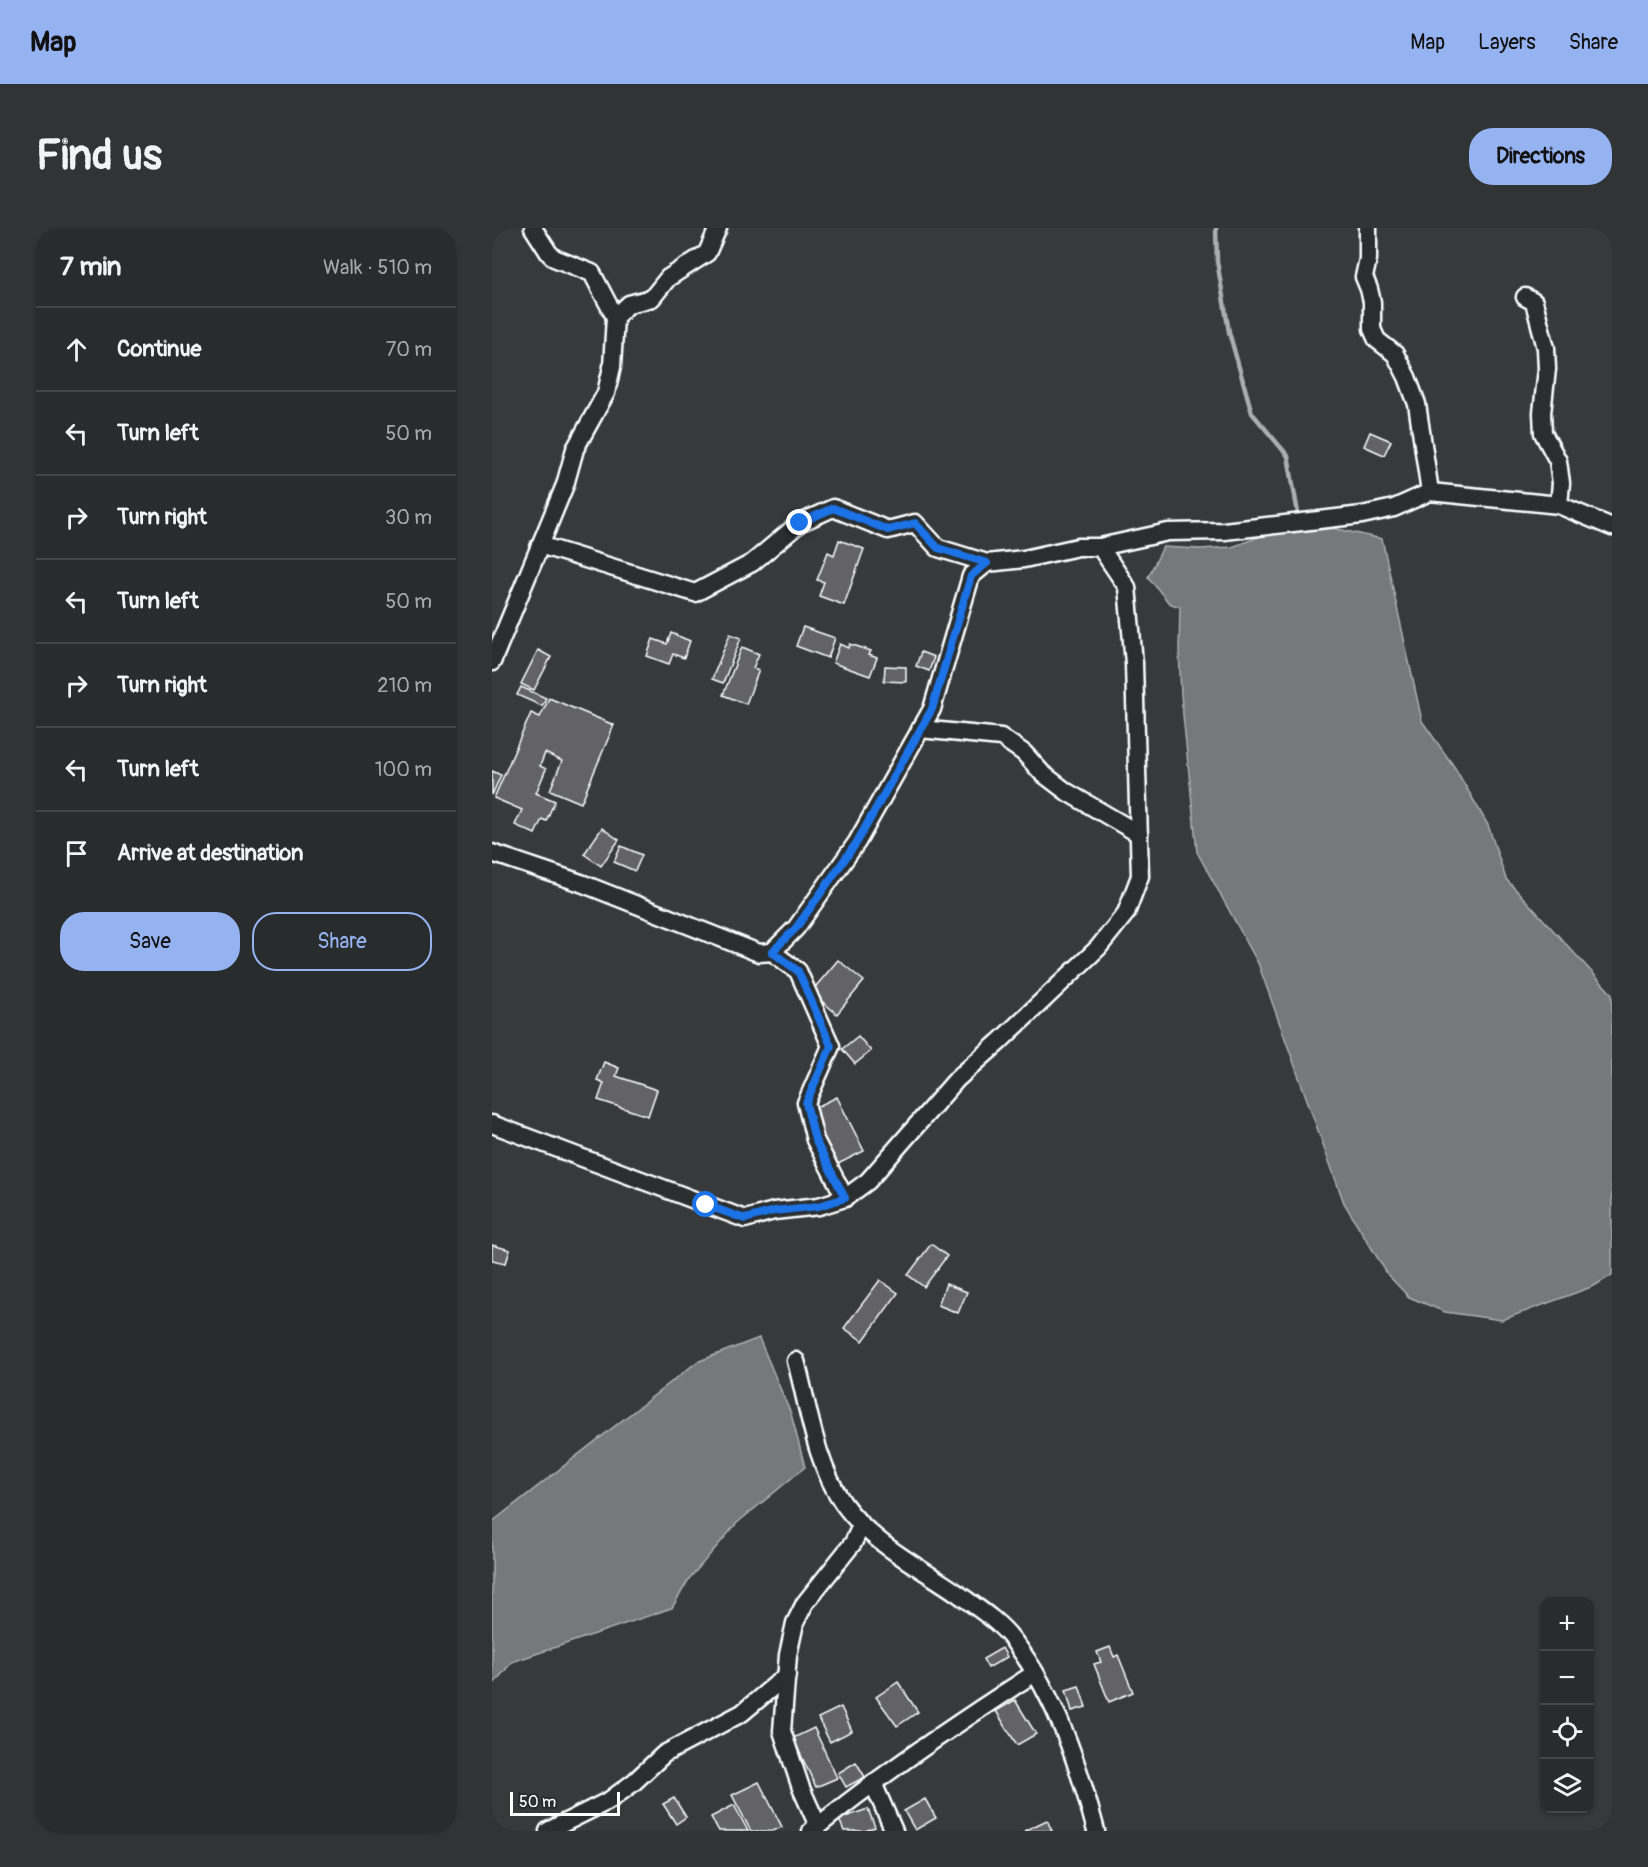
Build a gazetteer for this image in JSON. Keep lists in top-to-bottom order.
{
  "scale_bar": "50 m",
  "page": {
    "header": "Map",
    "nav": ["Map", "Layers", "Share"],
    "buttons": [
      "Directions",
      ["Save", "Share"]
    ],
    "title": "Find us",
    "heading": ["7 min", "Walk · 510 m"],
    "list": [
      ["Continue", "70 m"],
      ["Turn left", "50 m"],
      ["Turn right", "30 m"],
      ["Turn left", "50 m"],
      ["Turn right", "210 m"],
      ["Turn left", "100 m"],
      "Arrive at destination"
    ],
    "map_buttons": ["+", "−"],
    "scale": "50 m"
  }
}
